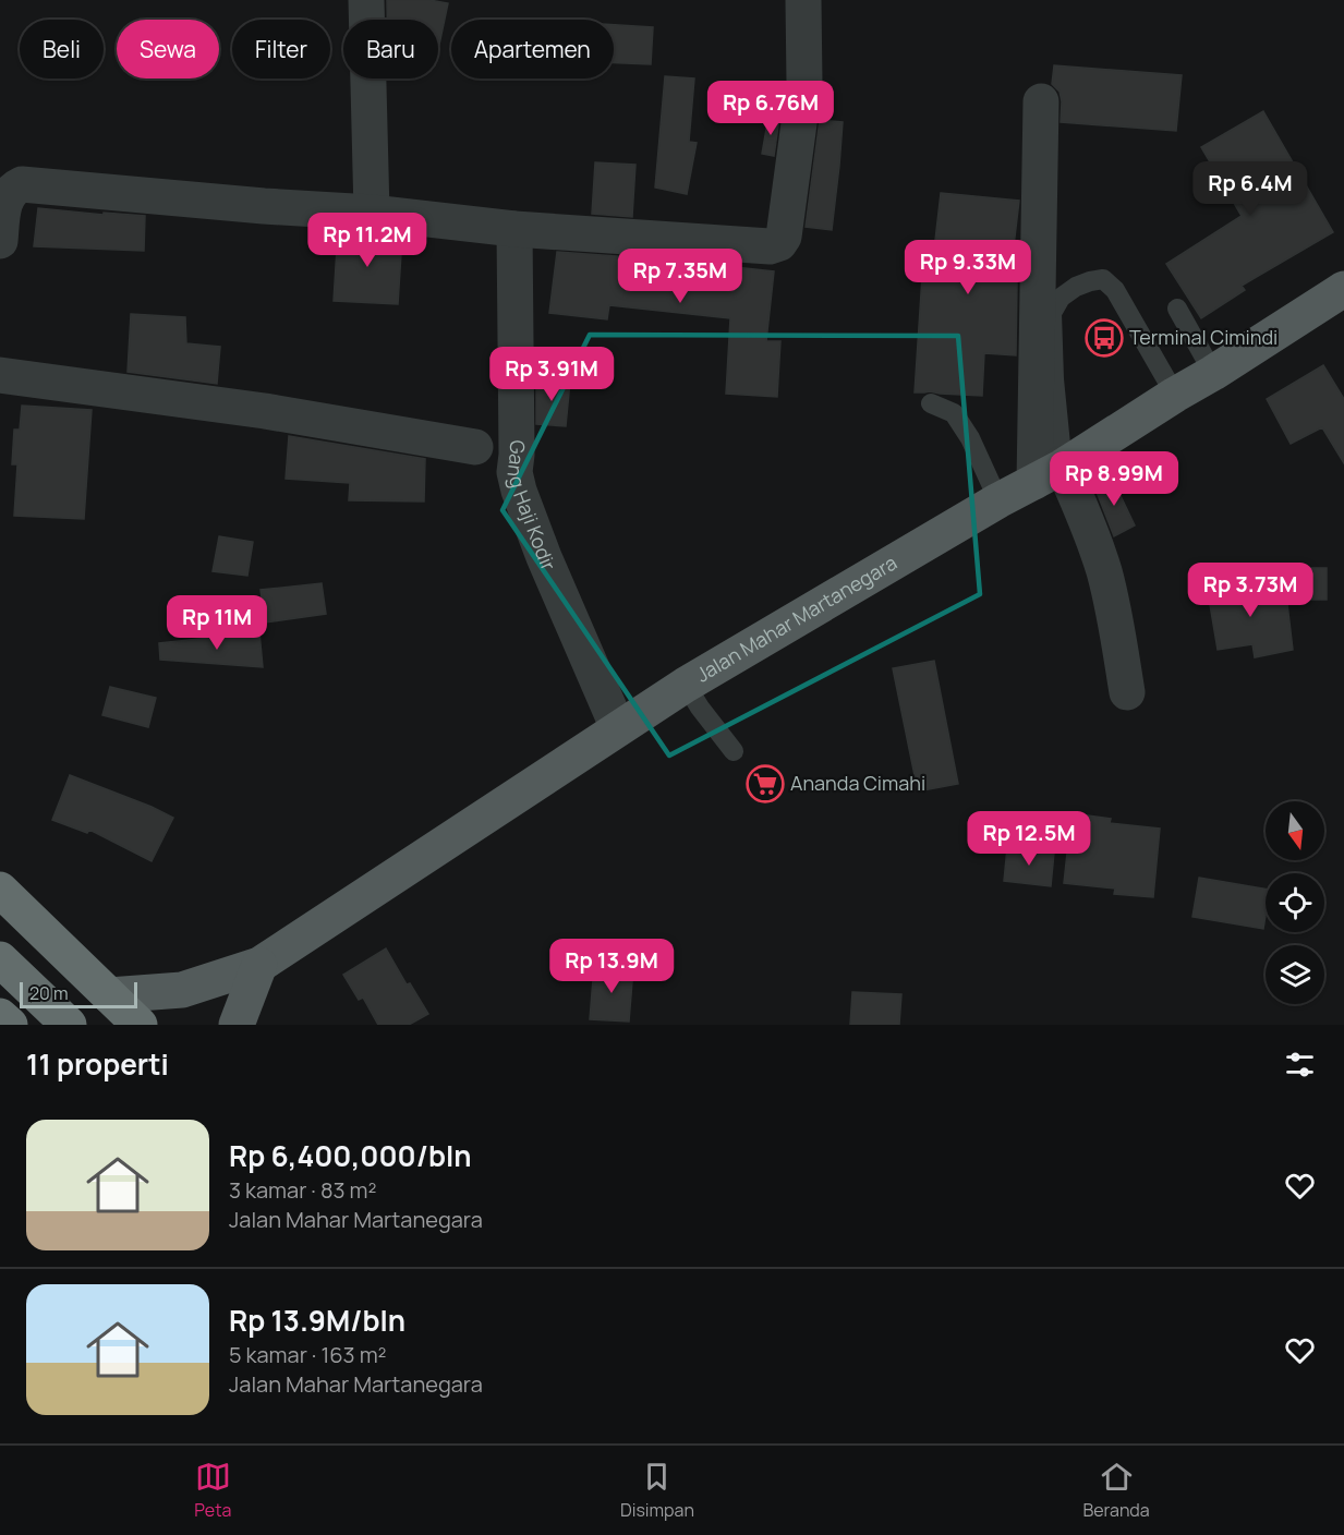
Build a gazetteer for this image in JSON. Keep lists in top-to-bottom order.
{
  "streets": {
    "main road": ["Jalan Mahar Martanegara"],
    "street": ["Gang Haji Kodir"]
  },
  "crossings": [
    ["Gang Haji Kodir", "Jalan Mahar Martanegara"]
  ],
  "places": {
    "bus stop": ["Terminal Cimindi"],
    "supermarket": ["Ananda Cimahi"]
  },
  "scale_bar": "20 m",
  "north": "bottom",
  "page": {
    "chip": [
      "Beli",
      "Sewa",
      "Filter",
      "Baru",
      "Apartemen"
    ],
    "price": [
      "Rp 6.76M",
      "Rp 6.4M",
      "Rp 11.2M",
      "Rp 9.33M",
      "Rp 7.35M",
      "Rp 3.91M",
      "Rp 8.99M",
      "Rp 3.73M",
      "Rp 11M",
      "Rp 12.5M",
      "Rp 13.9M"
    ],
    "scale": "20 m",
    "heading": "11 properti",
    "list": [
      {
        "name": "Rp 6,400,000/bln",
        "note": "3 kamar · 83 m² · Jalan Mahar Martanegara"
      },
      {
        "name": "Rp 13.9M/bln",
        "note": "5 kamar · 163 m² · Jalan Mahar Martanegara"
      }
    ],
    "tabs": ["Peta", "Disimpan", "Beranda"]
  }
}
